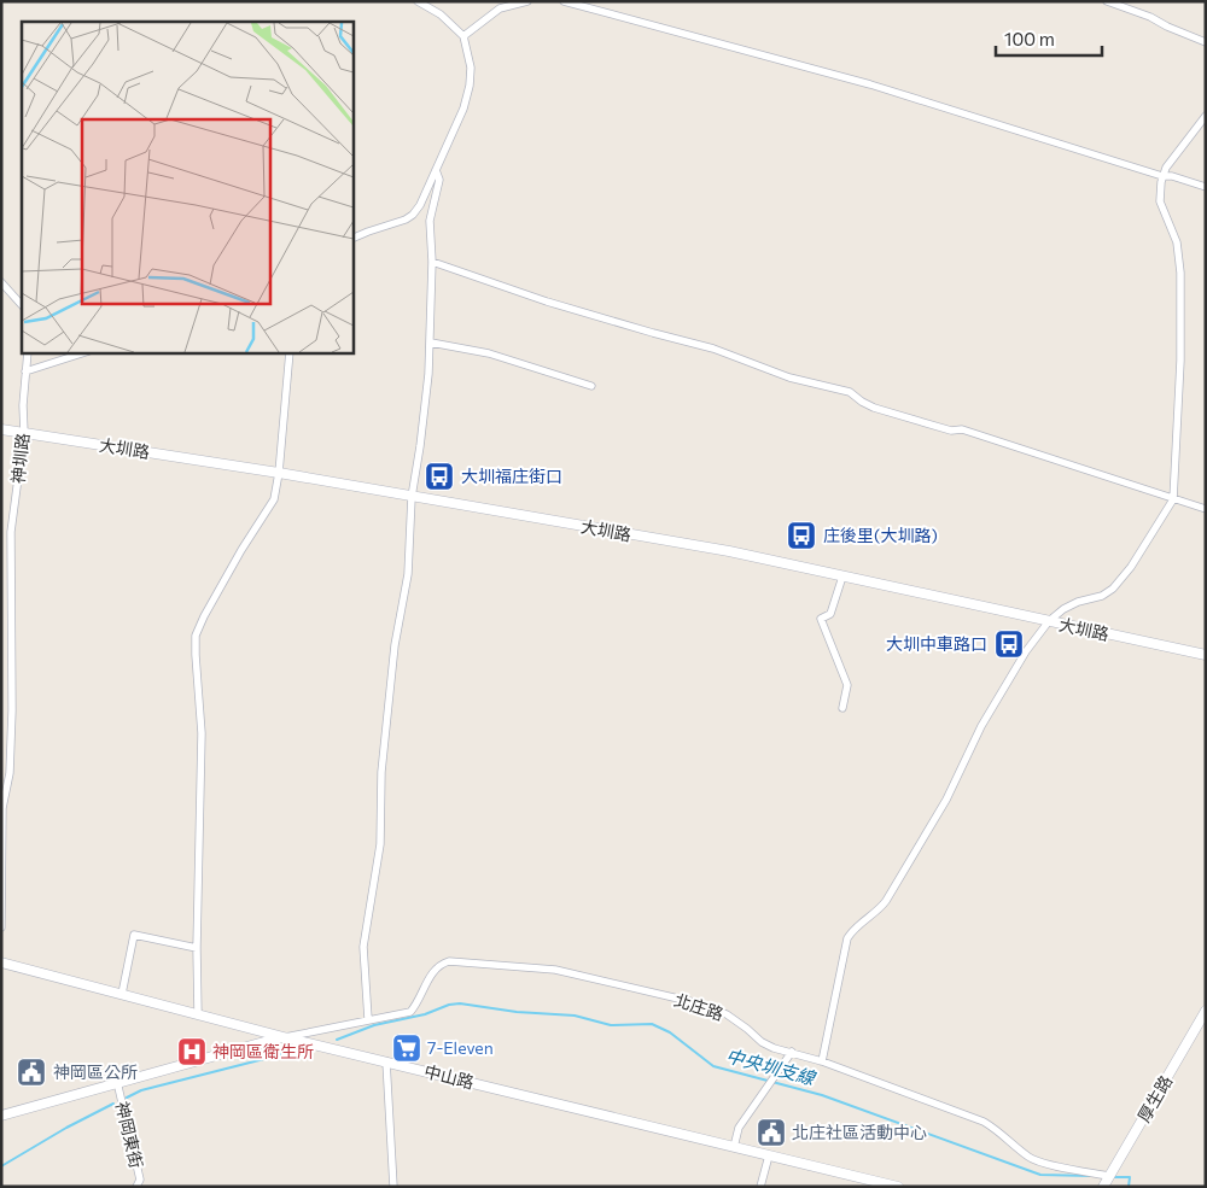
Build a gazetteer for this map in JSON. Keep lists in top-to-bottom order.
{
  "streets": {
    "street": [
      "大圳路",
      "神圳路",
      "北庄路",
      "中山路",
      "厚生路",
      "神岡東街"
    ]
  },
  "crossings": [
    ["大圳路", "神圳路"],
    ["北庄路", "中山路"],
    ["北庄路", "厚生路"]
  ],
  "water": ["中央圳支線"],
  "places": {
    "bus stop": ["大圳福庄街口", "庄後里(大圳路)", "大圳中車路口"],
    "supermarket": ["7-Eleven"],
    "hospital": ["神岡區衛生所"],
    "public building": ["神岡區公所", "北庄社區活動中心"]
  },
  "scale_bar": "100 m"
}
